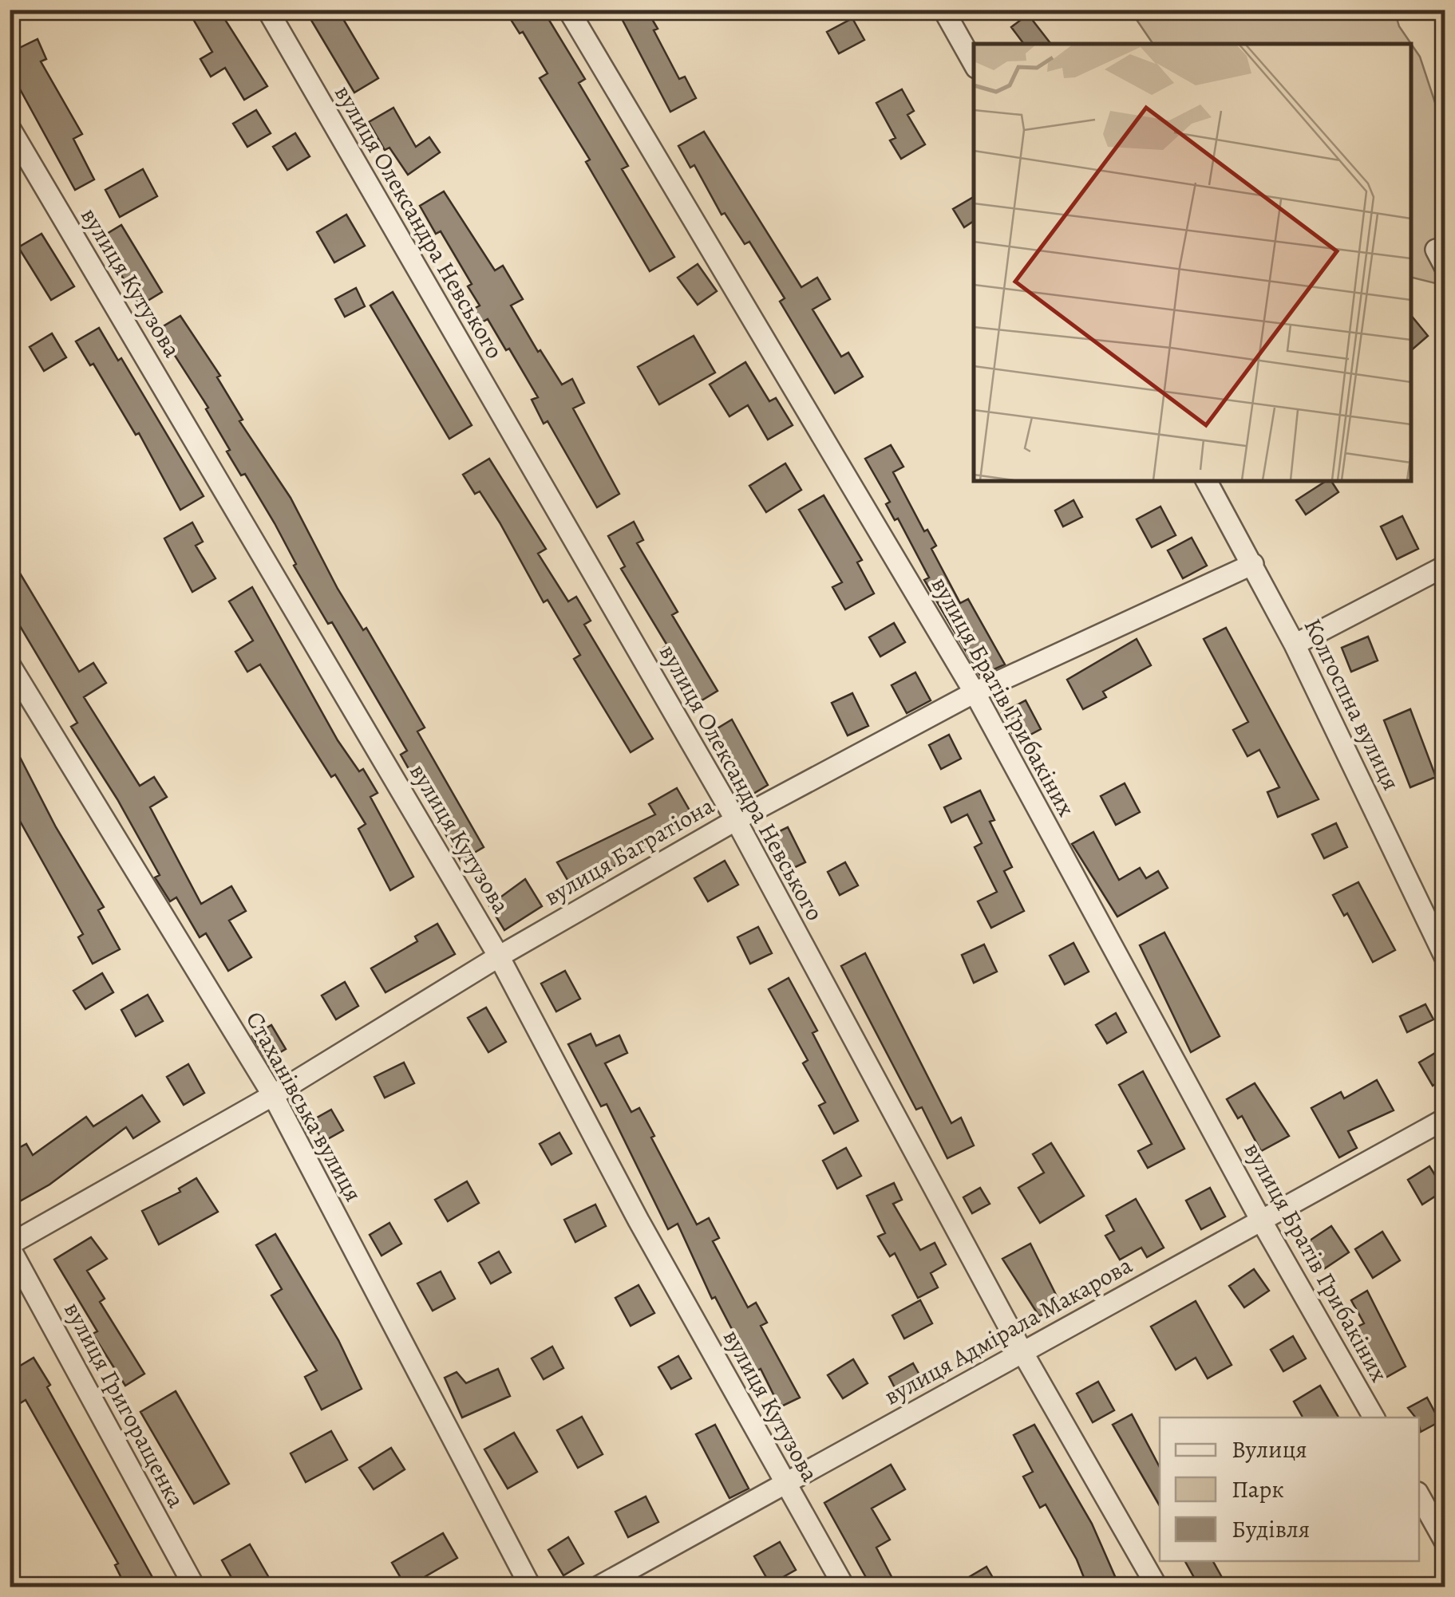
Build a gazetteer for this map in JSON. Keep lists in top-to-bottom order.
{
  "streets": {
    "street": [
      "вулиця Олександра Невського",
      "вулиця Кутузова",
      "вулиця Братів Грибакіних",
      "Колгоспна вулиця",
      "вулиця Багратіона",
      "Стаханівська вулиця",
      "вулиця Адмірала Макарова",
      "вулиця Григоращенка"
    ]
  },
  "crossings": [
    ["вулиця Олександра Невського", "вулиця Багратіона"],
    ["вулиця Олександра Невського", "вулиця Адмірала Макарова"],
    ["вулиця Кутузова", "вулиця Багратіона"],
    ["вулиця Кутузова", "вулиця Адмірала Макарова"],
    ["вулиця Братів Грибакіних", "вулиця Багратіона"],
    ["вулиця Братів Грибакіних", "вулиця Адмірала Макарова"],
    ["Колгоспна вулиця", "вулиця Багратіона"],
    ["вулиця Багратіона", "Стаханівська вулиця"],
    ["вулиця Багратіона", "вулиця Григоращенка"]
  ],
  "legend": ["Вулиця", "Парк", "Будівля"]
}
